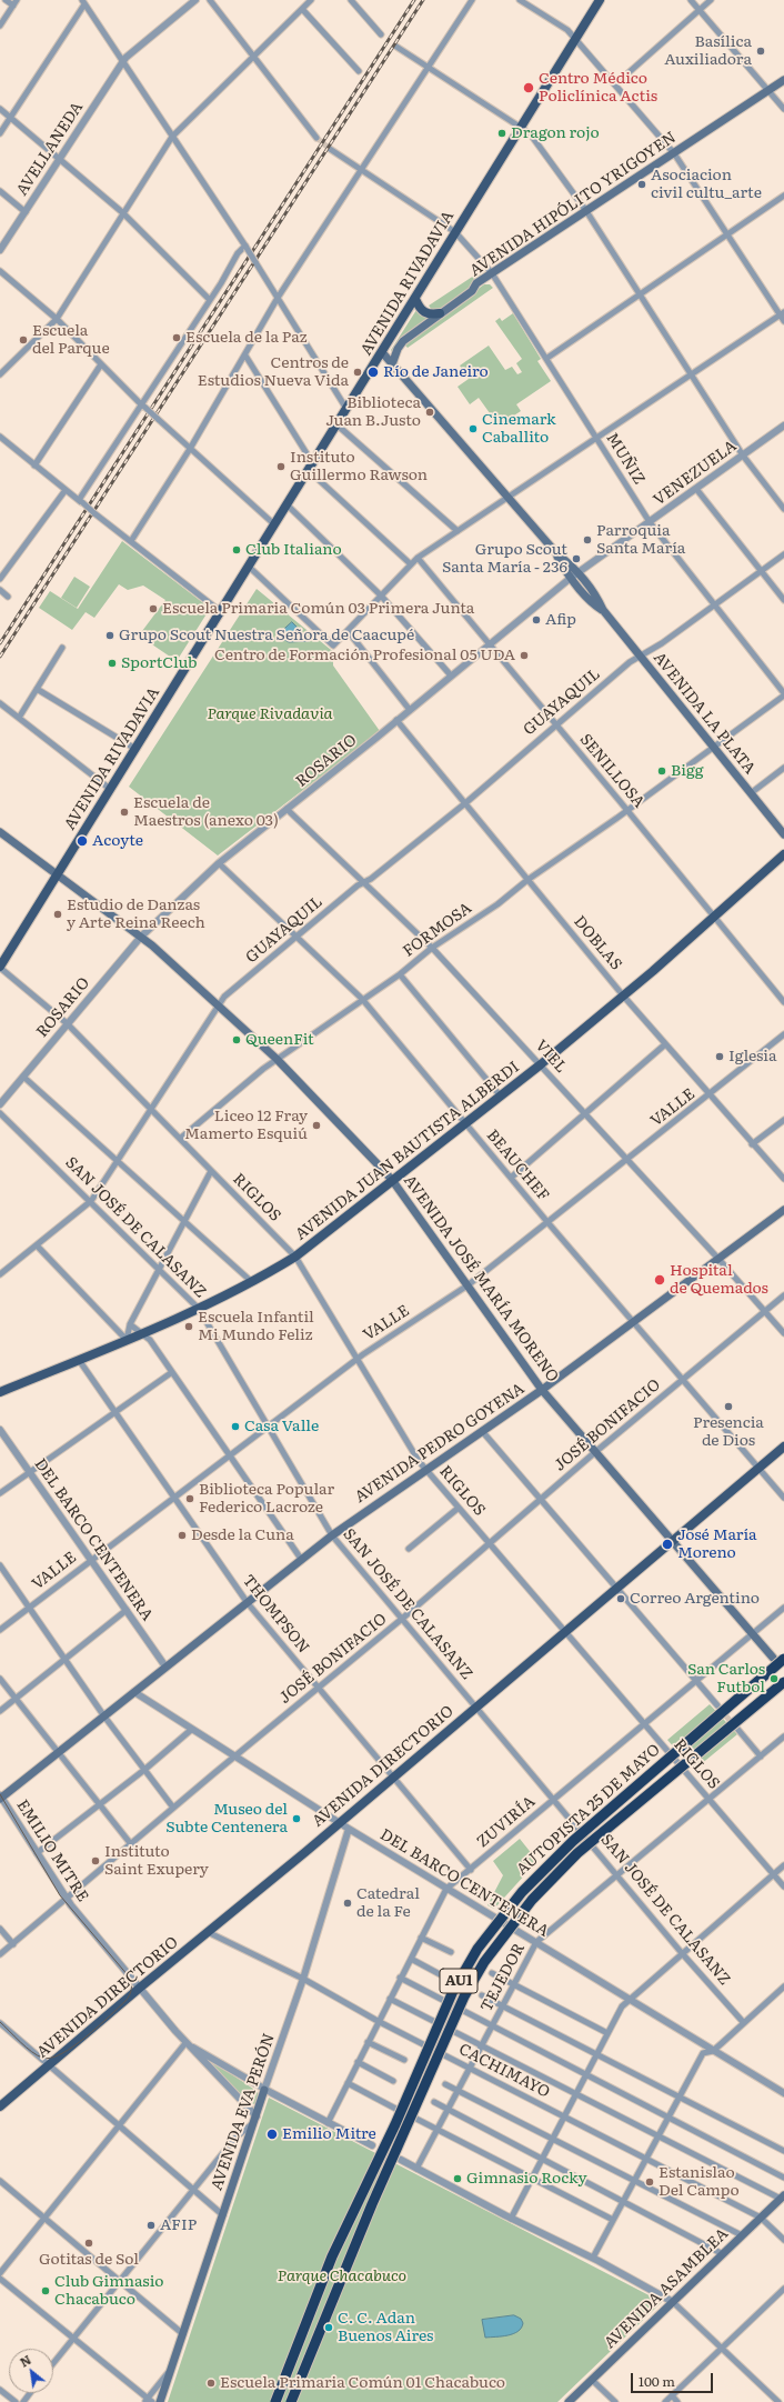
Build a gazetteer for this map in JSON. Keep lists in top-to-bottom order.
{
  "streets": {
    "highway": ["AUTOPISTA 25 DE MAYO", "AU1"],
    "main road": [
      "AVENIDA HIPÓLITO YRIGOYEN",
      "AVENIDA RIVADAVIA",
      "AVENIDA LA PLATA",
      "AVENIDA JUAN BAUTISTA ALBERDI",
      "AVENIDA JOSÉ MARÍA MORENO",
      "AVENIDA PEDRO GOYENA",
      "AVENIDA DIRECTORIO",
      "AVENIDA EVA PERÓN",
      "AVENIDA ASAMBLEA"
    ],
    "street": [
      "AVELLANEDA",
      "MUÑIZ",
      "VENEZUELA",
      "GUAYAQUIL",
      "ROSARIO",
      "SENILLOSA",
      "FORMOSA",
      "DOBLAS",
      "VIEL",
      "VALLE",
      "BEAUCHEF",
      "RIGLOS",
      "SAN JOSÉ DE CALASANZ",
      "JOSÉ BONIFACIO",
      "DEL BARCO CENTENERA",
      "THOMPSON",
      "ZUVIRÍA",
      "EMILIO MITRE",
      "TEJEDOR",
      "CACHIMAYO"
    ]
  },
  "crossings": [
    ["AVENIDA HIPÓLITO YRIGOYEN", "MUÑIZ"],
    ["AVENIDA HIPÓLITO YRIGOYEN", "AVENIDA LA PLATA"],
    ["AVENIDA RIVADAVIA", "MUÑIZ"],
    ["AVENIDA RIVADAVIA", "AVENIDA LA PLATA"],
    ["AVENIDA RIVADAVIA", "RIGLOS"],
    ["AVENIDA RIVADAVIA", "AVENIDA JOSÉ MARÍA MORENO"],
    ["MUÑIZ", "VENEZUELA"],
    ["MUÑIZ", "GUAYAQUIL"],
    ["MUÑIZ", "FORMOSA"],
    ["VENEZUELA", "AVENIDA LA PLATA"],
    ["VENEZUELA", "ROSARIO"],
    ["GUAYAQUIL", "AVENIDA LA PLATA"],
    ["GUAYAQUIL", "SENILLOSA"],
    ["GUAYAQUIL", "DOBLAS"],
    ["GUAYAQUIL", "VIEL"],
    ["GUAYAQUIL", "BEAUCHEF"],
    ["GUAYAQUIL", "RIGLOS"],
    ["GUAYAQUIL", "SAN JOSÉ DE CALASANZ"],
    ["GUAYAQUIL", "AVENIDA JOSÉ MARÍA MORENO"],
    ["AVENIDA LA PLATA", "ROSARIO"],
    ["AVENIDA LA PLATA", "FORMOSA"],
    ["ROSARIO", "SENILLOSA"],
    ["ROSARIO", "DOBLAS"],
    ["ROSARIO", "VIEL"],
    ["ROSARIO", "BEAUCHEF"],
    ["ROSARIO", "RIGLOS"],
    ["ROSARIO", "AVENIDA JOSÉ MARÍA MORENO"],
    ["SENILLOSA", "FORMOSA"],
    ["SENILLOSA", "AVENIDA JUAN BAUTISTA ALBERDI"],
    ["FORMOSA", "DOBLAS"],
    ["FORMOSA", "VIEL"],
    ["FORMOSA", "BEAUCHEF"],
    ["FORMOSA", "RIGLOS"],
    ["FORMOSA", "AVENIDA JOSÉ MARÍA MORENO"],
    ["DOBLAS", "VALLE"],
    ["DOBLAS", "AVENIDA JUAN BAUTISTA ALBERDI"],
    ["VIEL", "VALLE"],
    ["VIEL", "AVENIDA JUAN BAUTISTA ALBERDI"],
    ["VIEL", "JOSÉ BONIFACIO"],
    ["VIEL", "AVENIDA PEDRO GOYENA"],
    ["VALLE", "BEAUCHEF"],
    ["VALLE", "RIGLOS"],
    ["VALLE", "SAN JOSÉ DE CALASANZ"],
    ["VALLE", "AVENIDA JOSÉ MARÍA MORENO"],
    ["VALLE", "DEL BARCO CENTENERA"],
    ["VALLE", "THOMPSON"],
    ["AVENIDA JUAN BAUTISTA ALBERDI", "BEAUCHEF"],
    ["AVENIDA JUAN BAUTISTA ALBERDI", "RIGLOS"],
    ["AVENIDA JUAN BAUTISTA ALBERDI", "SAN JOSÉ DE CALASANZ"],
    ["AVENIDA JUAN BAUTISTA ALBERDI", "AVENIDA JOSÉ MARÍA MORENO"],
    ["AVENIDA JUAN BAUTISTA ALBERDI", "THOMPSON"],
    ["BEAUCHEF", "JOSÉ BONIFACIO"],
    ["BEAUCHEF", "AVENIDA PEDRO GOYENA"],
    ["BEAUCHEF", "AVENIDA DIRECTORIO"],
    ["RIGLOS", "JOSÉ BONIFACIO"],
    ["RIGLOS", "AVENIDA PEDRO GOYENA"],
    ["RIGLOS", "AVENIDA DIRECTORIO"],
    ["RIGLOS", "ZUVIRÍA"],
    ["RIGLOS", "TEJEDOR"],
    ["SAN JOSÉ DE CALASANZ", "JOSÉ BONIFACIO"],
    ["SAN JOSÉ DE CALASANZ", "AVENIDA PEDRO GOYENA"],
    ["SAN JOSÉ DE CALASANZ", "AVENIDA DIRECTORIO"],
    ["SAN JOSÉ DE CALASANZ", "ZUVIRÍA"],
    ["SAN JOSÉ DE CALASANZ", "TEJEDOR"],
    ["AVENIDA JOSÉ MARÍA MORENO", "JOSÉ BONIFACIO"],
    ["AVENIDA JOSÉ MARÍA MORENO", "AVENIDA PEDRO GOYENA"],
    ["AVENIDA JOSÉ MARÍA MORENO", "AVENIDA DIRECTORIO"],
    ["AVENIDA JOSÉ MARÍA MORENO", "ZUVIRÍA"],
    ["JOSÉ BONIFACIO", "DEL BARCO CENTENERA"],
    ["JOSÉ BONIFACIO", "THOMPSON"],
    ["JOSÉ BONIFACIO", "EMILIO MITRE"],
    ["AVENIDA PEDRO GOYENA", "DEL BARCO CENTENERA"],
    ["AVENIDA PEDRO GOYENA", "THOMPSON"],
    ["AVENIDA PEDRO GOYENA", "EMILIO MITRE"],
    ["DEL BARCO CENTENERA", "AVENIDA DIRECTORIO"],
    ["DEL BARCO CENTENERA", "ZUVIRÍA"],
    ["DEL BARCO CENTENERA", "TEJEDOR"],
    ["DEL BARCO CENTENERA", "AVENIDA EVA PERÓN"],
    ["THOMPSON", "AVENIDA DIRECTORIO"],
    ["THOMPSON", "ZUVIRÍA"],
    ["AVENIDA DIRECTORIO", "EMILIO MITRE"],
    ["AVENIDA DIRECTORIO", "CACHIMAYO"],
    ["ZUVIRÍA", "EMILIO MITRE"],
    ["ZUVIRÍA", "CACHIMAYO"],
    ["EMILIO MITRE", "AVENIDA EVA PERÓN"],
    ["TEJEDOR", "CACHIMAYO"],
    ["CACHIMAYO", "AVENIDA EVA PERÓN"],
    ["CACHIMAYO", "AVENIDA ASAMBLEA"]
  ],
  "parks": ["Parque Rivadavia", "Parque Chacabuco"],
  "places": [
    "Basílica Auxiliadora",
    "Centro Médico Policlínica Actis",
    "Dragon rojo",
    "Asociacion civil cultu_arte",
    "Escuela de la Paz",
    "Escuela del Parque",
    "Centros de Estudios Nueva Vida",
    "Río de Janeiro",
    "Biblioteca Juan B.Justo",
    "Cinemark Caballito",
    "Instituto Guillermo Rawson",
    "Parroquia Santa María",
    "Club Italiano",
    "Grupo Scout Santa María - 236",
    "Escuela Primaria Común 03 Primera Junta",
    "Afip",
    "Grupo Scout Nuestra Señora de Caacupé",
    "Centro de Formación Profesional 05 UDA",
    "SportClub",
    "Bigg",
    "Escuela de Maestros (anexo 03)",
    "Acoyte",
    "Estudio de Danzas y Arte Reina Reech",
    "QueenFit",
    "Iglesia",
    "Liceo 12 Fray Mamerto Esquiú",
    "Hospital de Quemados",
    "Escuela Infantil Mi Mundo Feliz",
    "Presencia de Dios",
    "Casa Valle",
    "Biblioteca Popular Federico Lacroze",
    "Desde la Cuna",
    "José María Moreno",
    "Correo Argentino",
    "San Carlos Futbol",
    "Museo del Subte Centenera",
    "Instituto Saint Exupery",
    "Catedral de la Fe",
    "Emilio Mitre",
    "Gimnasio Rocky",
    "Estanislao Del Campo",
    "AFIP",
    "Gotitas de Sol",
    "Club Gimnasio Chacabuco",
    "C. C. Adan Buenos Aires",
    "Escuela Primaria Común 01 Chacabuco"
  ],
  "scale_bar": "100 m",
  "north": "top left"
}
